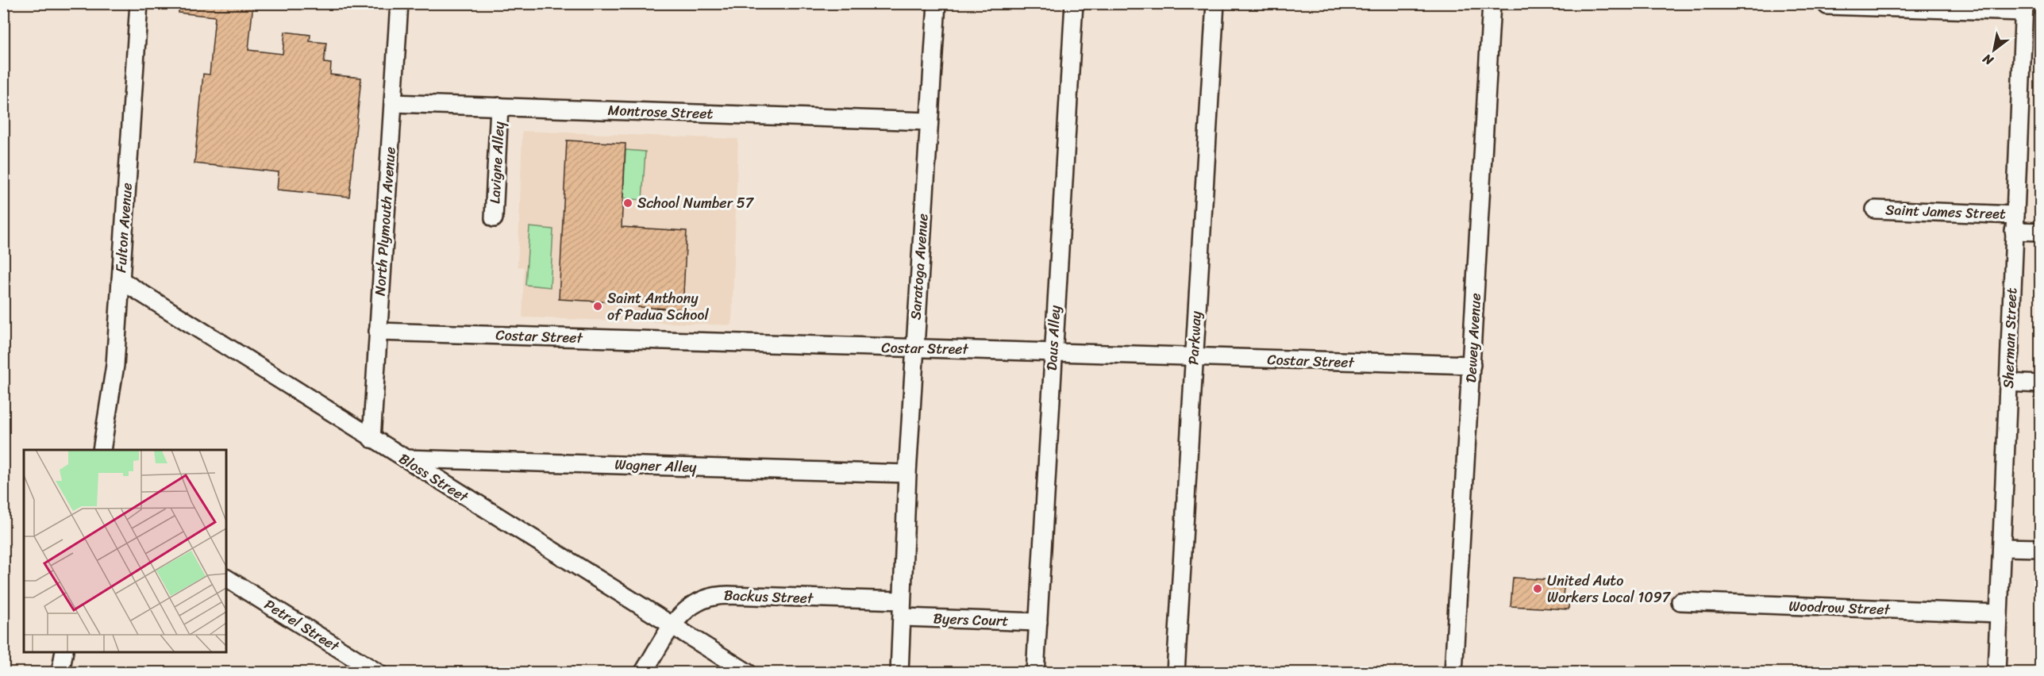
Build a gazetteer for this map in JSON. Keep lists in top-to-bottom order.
{
  "streets": {
    "street": [
      "Montrose Street",
      "Lavigne Alley",
      "Saint James Street",
      "North Plymouth Avenue",
      "Fulton Avenue",
      "Saratoga Avenue",
      "Costar Street",
      "Daus Alley",
      "Parkway",
      "Dewey Avenue",
      "Sherman Street",
      "Wagner Alley",
      "Bloss Street",
      "Backus Street",
      "Woodrow Street",
      "Byers Court",
      "Petrel Street"
    ]
  },
  "crossings": [
    ["Montrose Street", "Lavigne Alley"],
    ["Montrose Street", "North Plymouth Avenue"],
    ["Montrose Street", "Saratoga Avenue"],
    ["Saint James Street", "Sherman Street"],
    ["North Plymouth Avenue", "Costar Street"],
    ["North Plymouth Avenue", "Bloss Street"],
    ["Fulton Avenue", "Bloss Street"],
    ["Saratoga Avenue", "Costar Street"],
    ["Saratoga Avenue", "Wagner Alley"],
    ["Saratoga Avenue", "Backus Street"],
    ["Saratoga Avenue", "Byers Court"],
    ["Costar Street", "Daus Alley"],
    ["Costar Street", "Parkway"],
    ["Costar Street", "Dewey Avenue"],
    ["Daus Alley", "Byers Court"],
    ["Sherman Street", "Woodrow Street"],
    ["Wagner Alley", "Bloss Street"],
    ["Bloss Street", "Backus Street"],
    ["Backus Street", "Byers Court"]
  ],
  "places": ["School Number 57", "Saint Anthony of Padua School", "United Auto Workers Local 1097"],
  "north": "bottom left"
}
